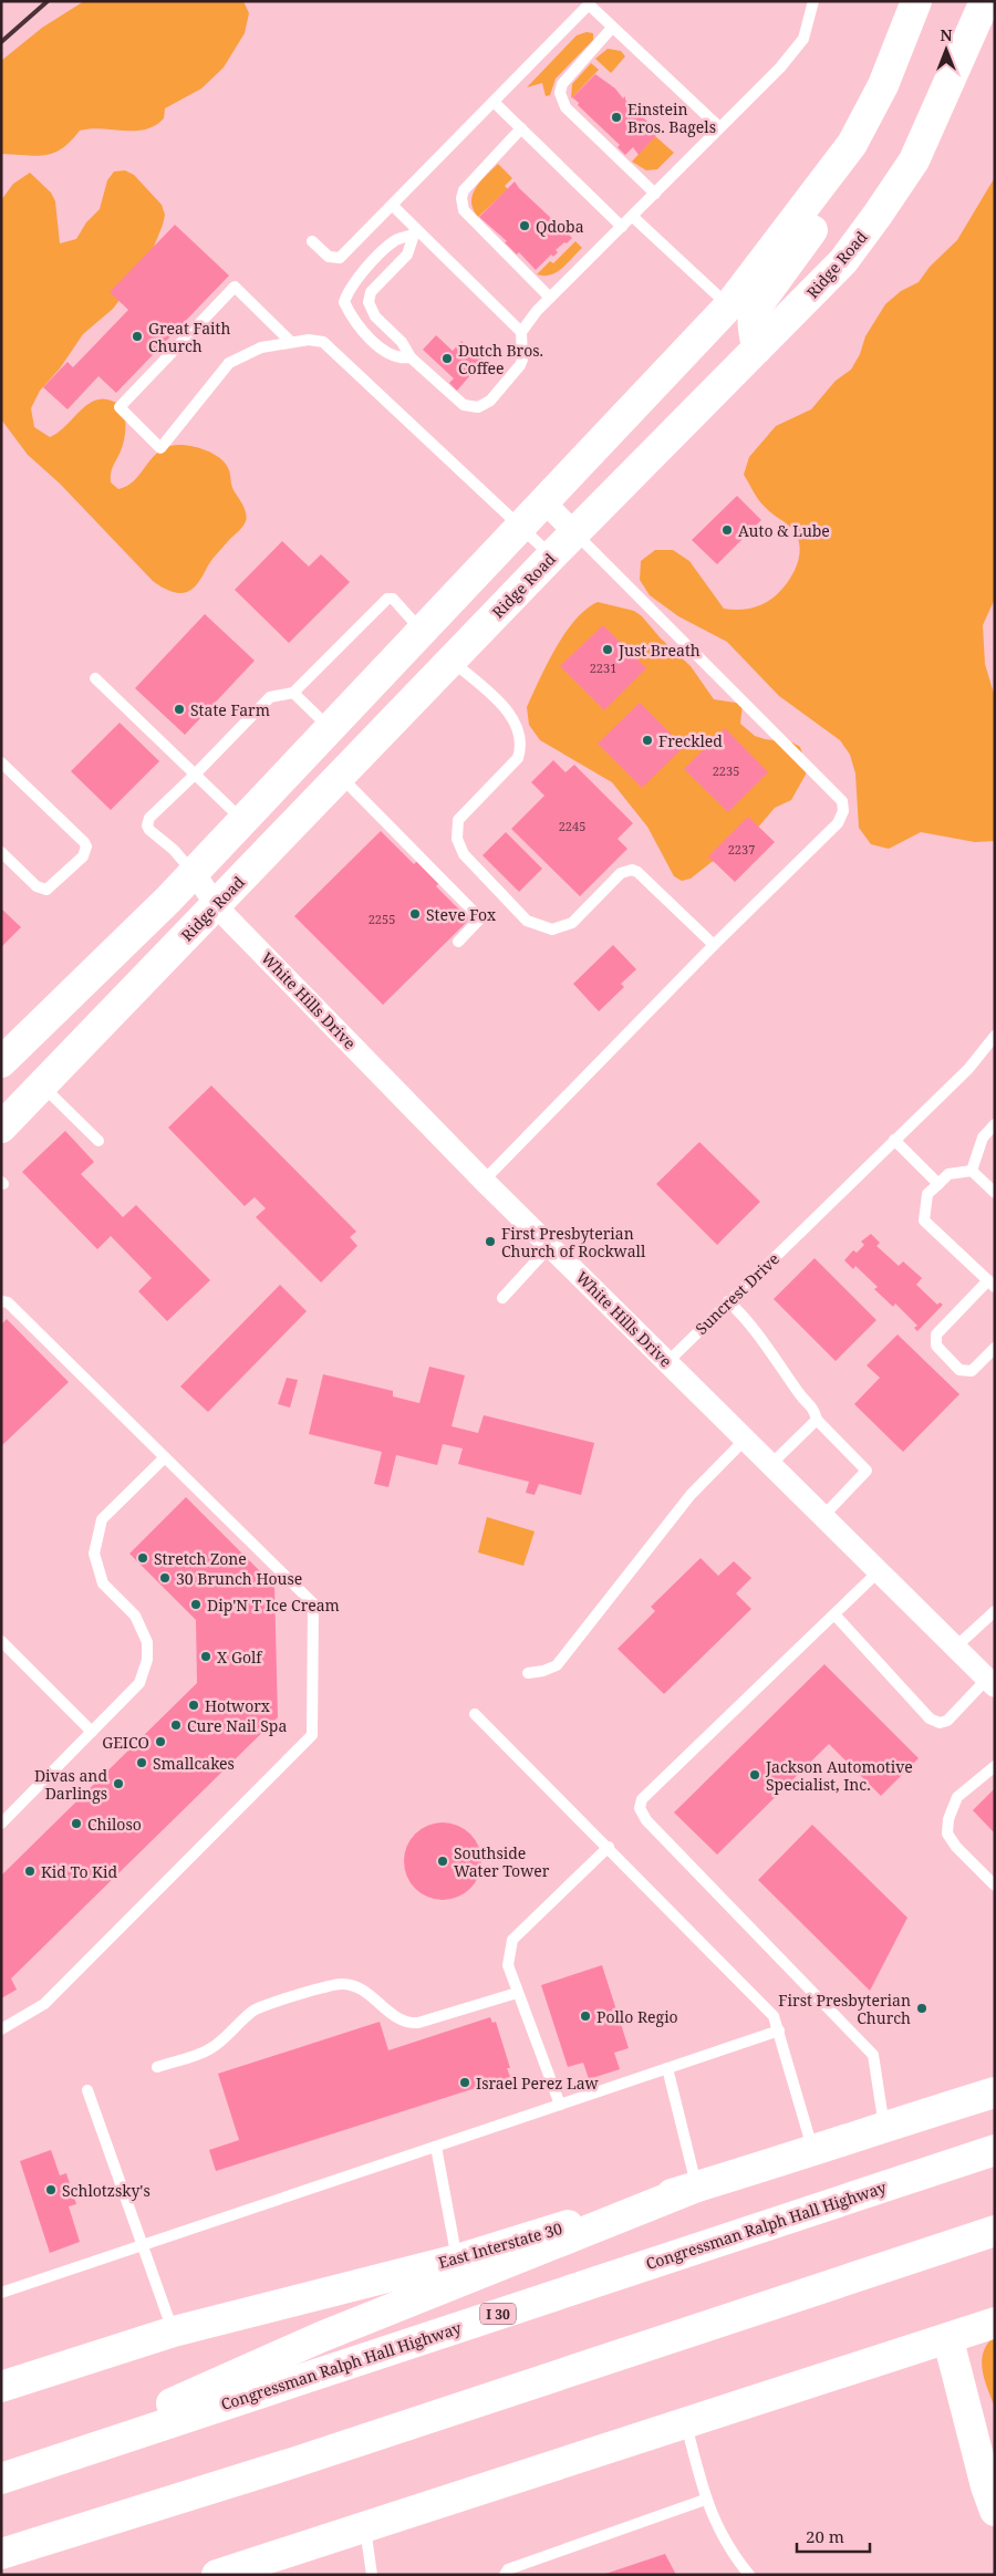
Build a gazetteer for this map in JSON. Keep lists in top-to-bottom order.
{
  "streets": {
    "main road": [
      "Ridge Road",
      "Congressman Ralph Hall Highway",
      "East Interstate 30",
      "I 30"
    ],
    "street": ["White Hills Drive"],
    "lane": ["Suncrest Drive"]
  },
  "crossings": [
    ["Ridge Road", "White Hills Drive"],
    ["White Hills Drive", "Suncrest Drive"]
  ],
  "places": [
    "Einstein Bros. Bagels",
    "Qdoba",
    "Great Faith Church",
    "Dutch Bros. Coffee",
    "Auto & Lube",
    "Just Breath",
    "State Farm",
    "Freckled",
    "Steve Fox",
    "First Presbyterian Church of Rockwall",
    "Stretch Zone",
    "30 Brunch House",
    "Dip'N T Ice Cream",
    "X Golf",
    "Hotworx",
    "Cure Nail Spa",
    "GEICO",
    "Smallcakes",
    "Jackson Automotive Specialist, Inc.",
    "Divas and Darlings",
    "Chiloso",
    "Southside Water Tower",
    "Kid To Kid",
    "First Presbyterian Church",
    "Pollo Regio",
    "Israel Perez Law",
    "Schlotzsky's"
  ],
  "house_numbers": [
    "2231",
    "2235",
    "2245",
    "2237",
    "2255"
  ],
  "scale_bar": "20 m",
  "north": "top"
}
